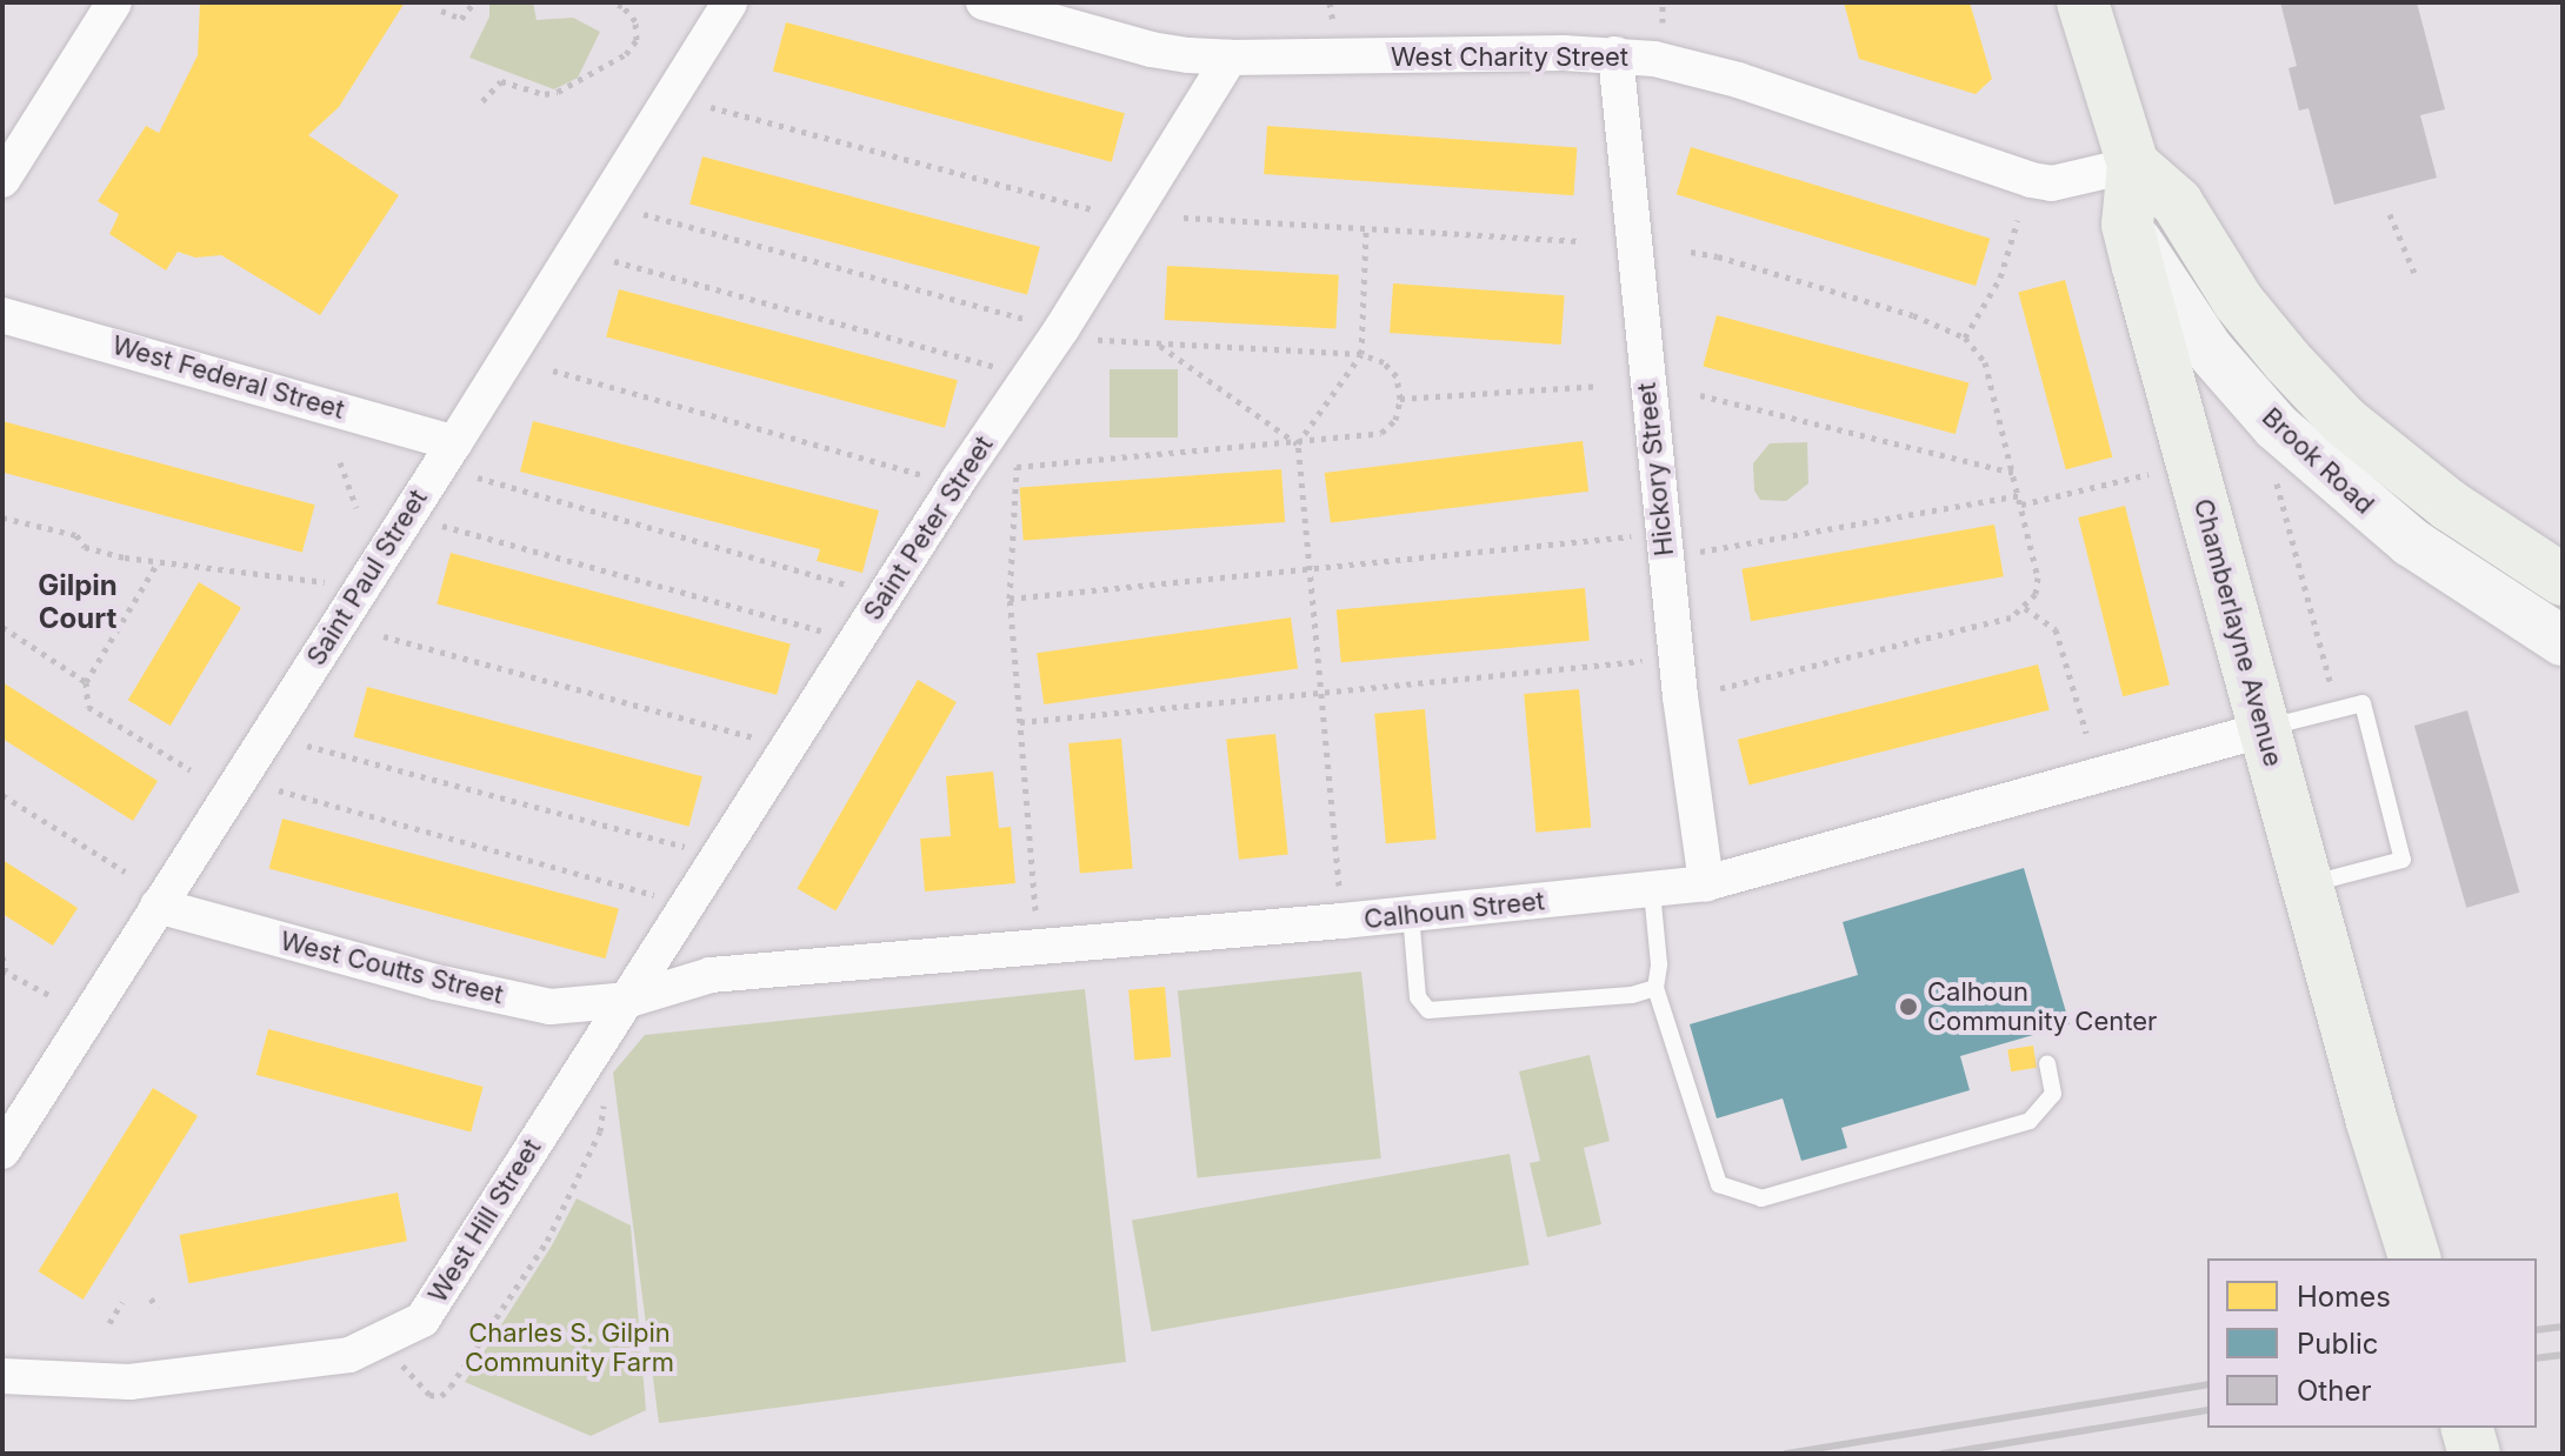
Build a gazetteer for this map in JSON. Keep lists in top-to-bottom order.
{
  "streets": {
    "main road": ["Brook Road", "Chamberlayne Avenue"],
    "street": [
      "West Charity Street",
      "West Federal Street",
      "Hickory Street",
      "Saint Peter Street",
      "Saint Paul Street",
      "Calhoun Street",
      "West Coutts Street",
      "West Hill Street"
    ]
  },
  "crossings": [
    ["West Charity Street", "Brook Road"],
    ["West Charity Street", "Hickory Street"],
    ["West Charity Street", "Saint Peter Street"],
    ["West Charity Street", "Chamberlayne Avenue"],
    ["West Federal Street", "Saint Paul Street"],
    ["Brook Road", "Chamberlayne Avenue"],
    ["Hickory Street", "Calhoun Street"],
    ["Saint Peter Street", "Calhoun Street"],
    ["Saint Peter Street", "West Coutts Street"],
    ["Saint Peter Street", "West Hill Street"],
    ["Saint Paul Street", "West Coutts Street"],
    ["Chamberlayne Avenue", "Calhoun Street"],
    ["Calhoun Street", "West Coutts Street"],
    ["Calhoun Street", "West Hill Street"],
    ["West Coutts Street", "West Hill Street"]
  ],
  "districts": ["Gilpin Court"],
  "parks": ["Charles S. Gilpin Community Farm"],
  "places": ["Calhoun Community Center"],
  "legend": ["Homes", "Public", "Other"]
}
